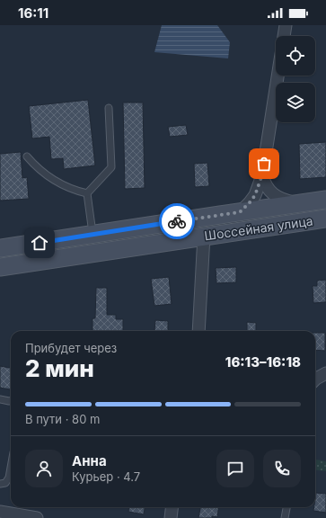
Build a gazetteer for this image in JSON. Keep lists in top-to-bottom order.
{
  "streets": {
    "main road": ["Шоссейная улица"]
  },
  "page": {
    "status": "16:11",
    "heading": ["2 мин", "Прибудет через", "16:13–16:18"],
    "panel": ["Анна", "Курьер · 4.7"],
    "bar": "В пути · 80 m"
  }
}
